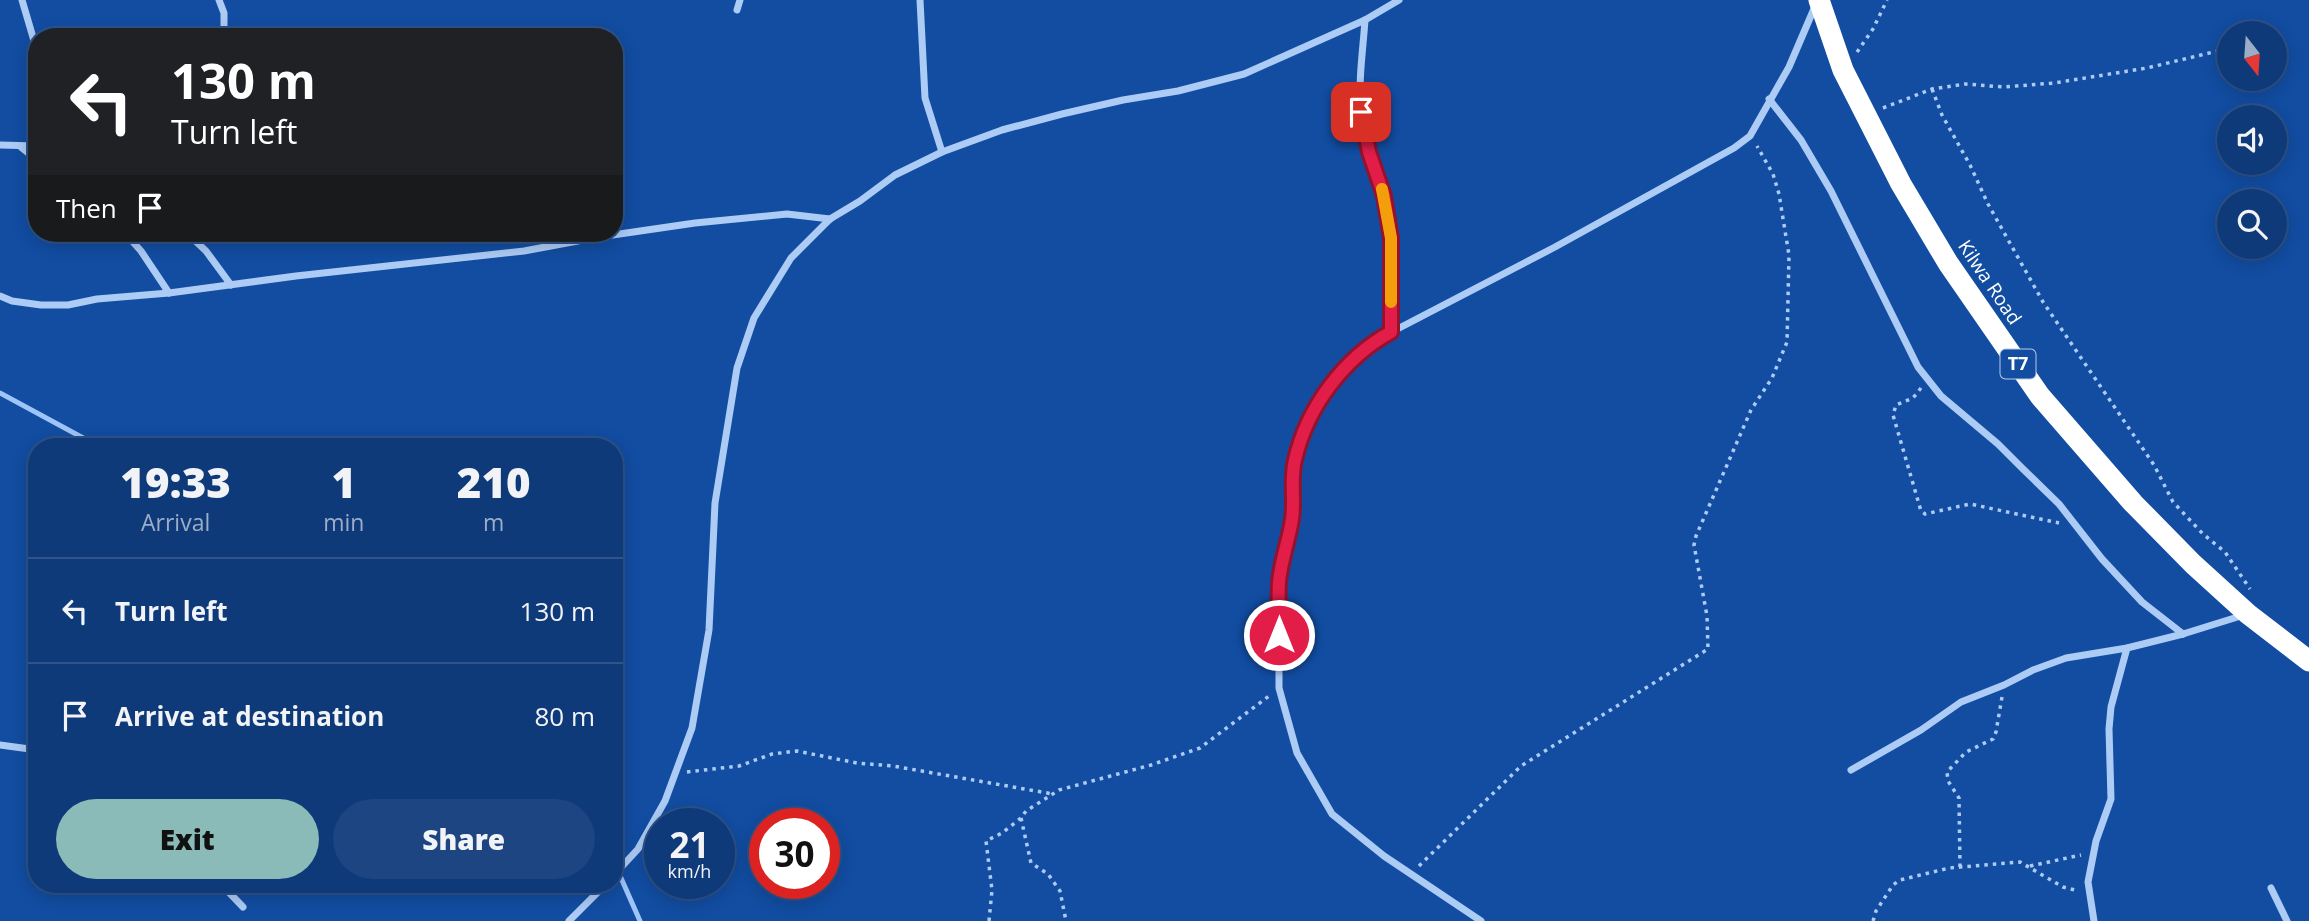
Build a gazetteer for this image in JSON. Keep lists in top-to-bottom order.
{
  "streets": {
    "highway": ["Kilwa Road", "T7"]
  },
  "north": "bottom",
  "page": {
    "turn": ["130 m", "Turn left"],
    "then": "Then",
    "eta": [
      "19:33",
      "Arrival",
      "1",
      "min",
      "210",
      "m"
    ],
    "list": [
      {
        "name": "Turn left",
        "value": "130 m"
      },
      {
        "name": "Arrive at destination",
        "value": "80 m"
      }
    ],
    "buttons": ["Exit", "Share"],
    "speed": "21 km/h",
    "limit": "30"
  }
}
